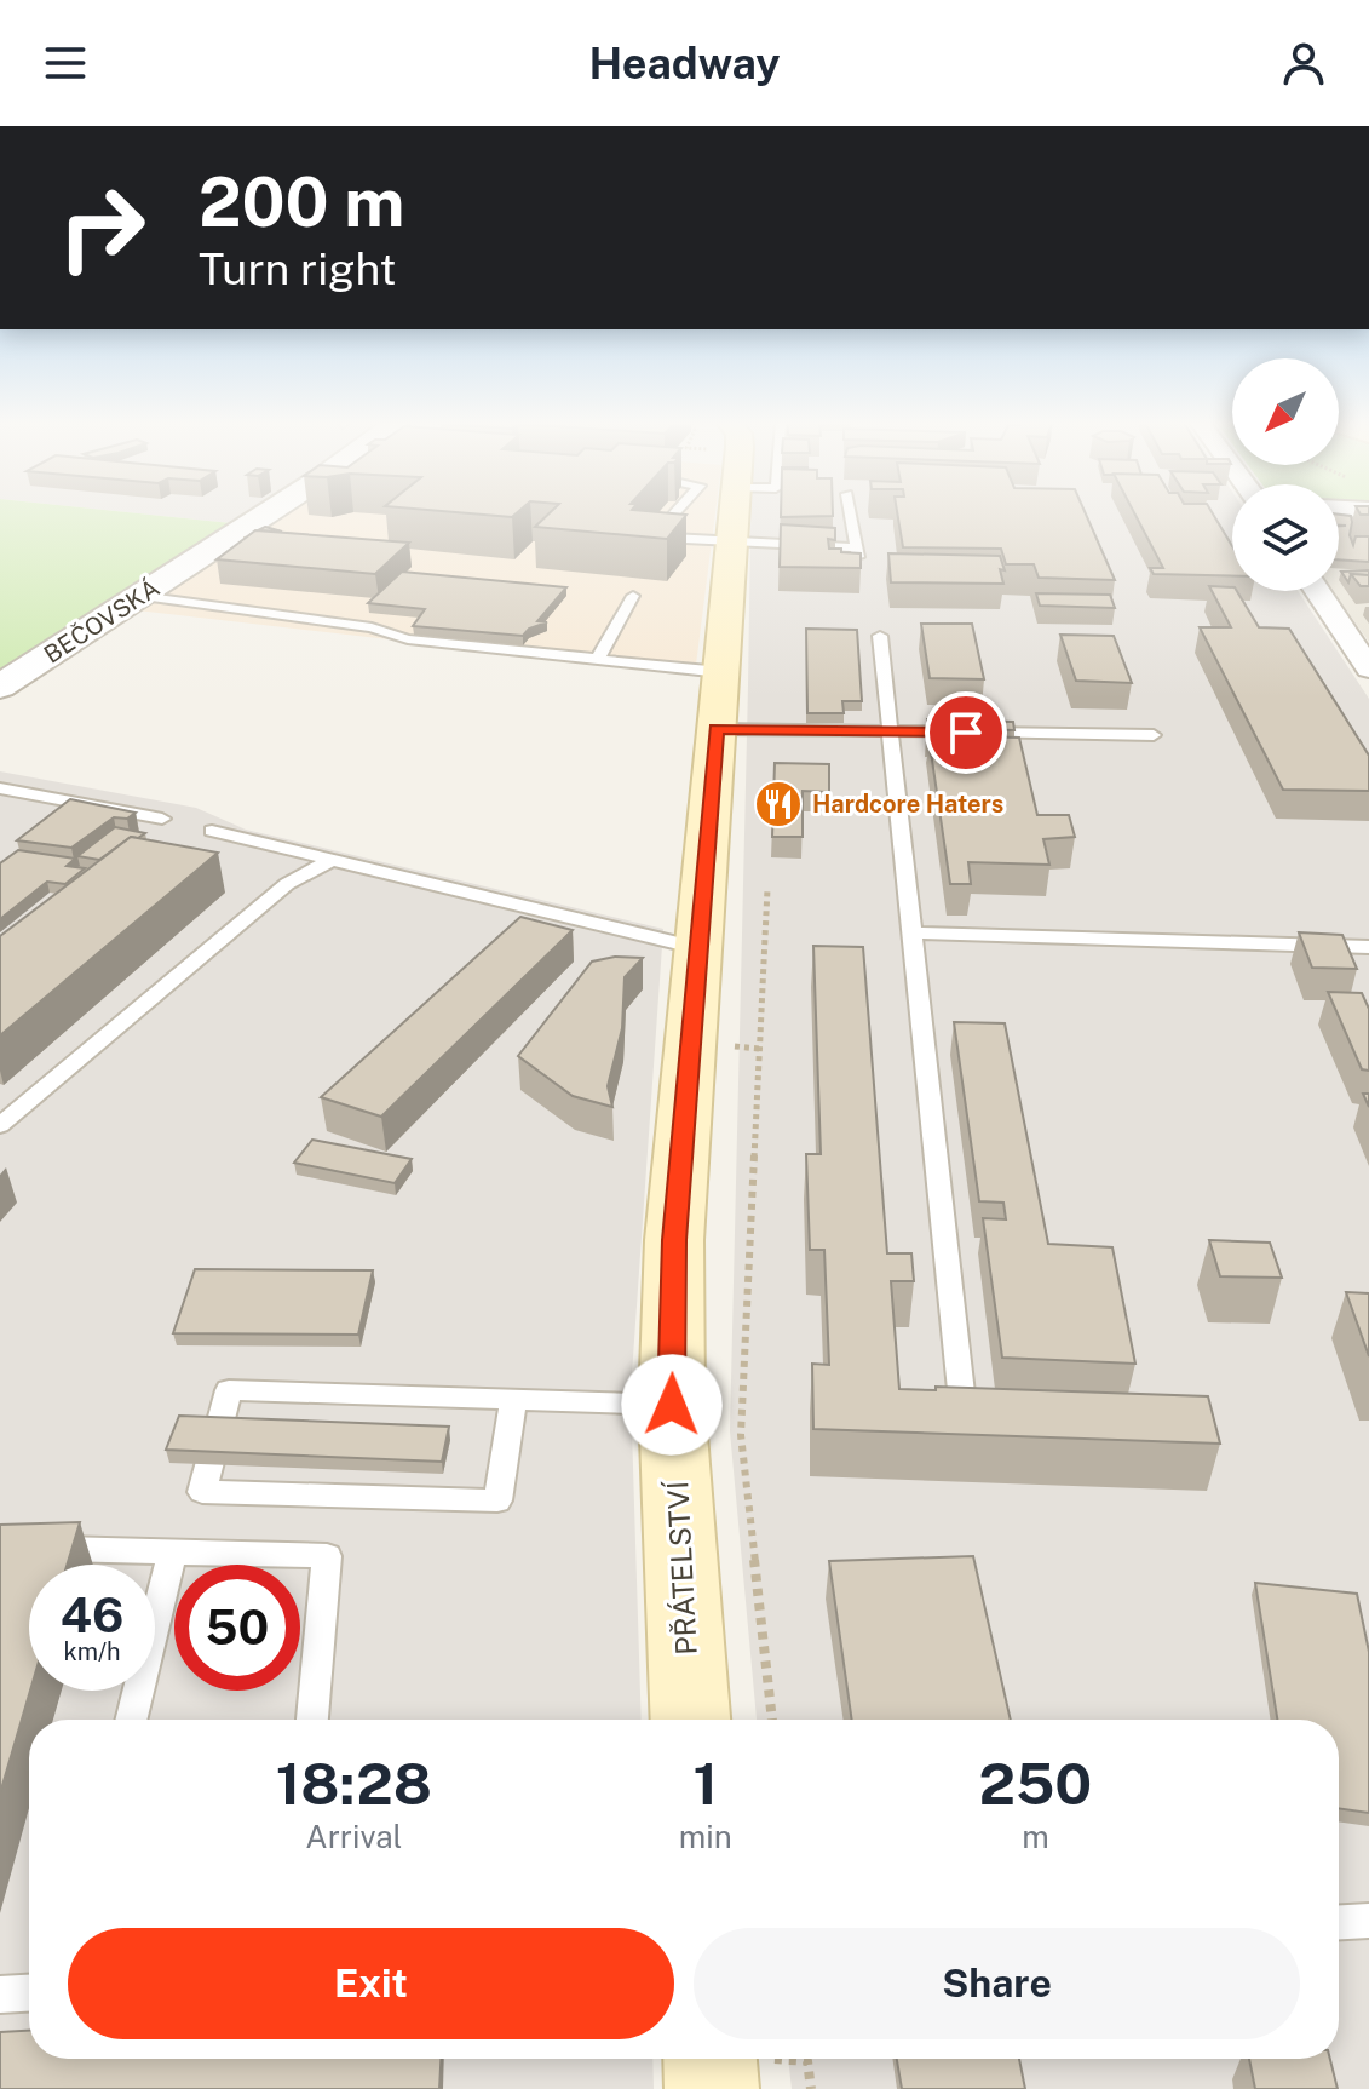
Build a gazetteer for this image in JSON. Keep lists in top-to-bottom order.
{
  "streets": {
    "main road": ["PŘÁTELSTVÍ"],
    "street": ["BEČOVSKÁ"]
  },
  "places": {
    "restaurant": ["Hardcore Haters"]
  },
  "north": "bottom left",
  "page": {
    "header": "Headway",
    "turn": ["200 m", "Turn right"],
    "speed": "46 km/h",
    "limit": "50",
    "eta": [
      "18:28",
      "Arrival",
      "1",
      "min",
      "250",
      "m"
    ],
    "buttons": ["Exit", "Share"]
  }
}
